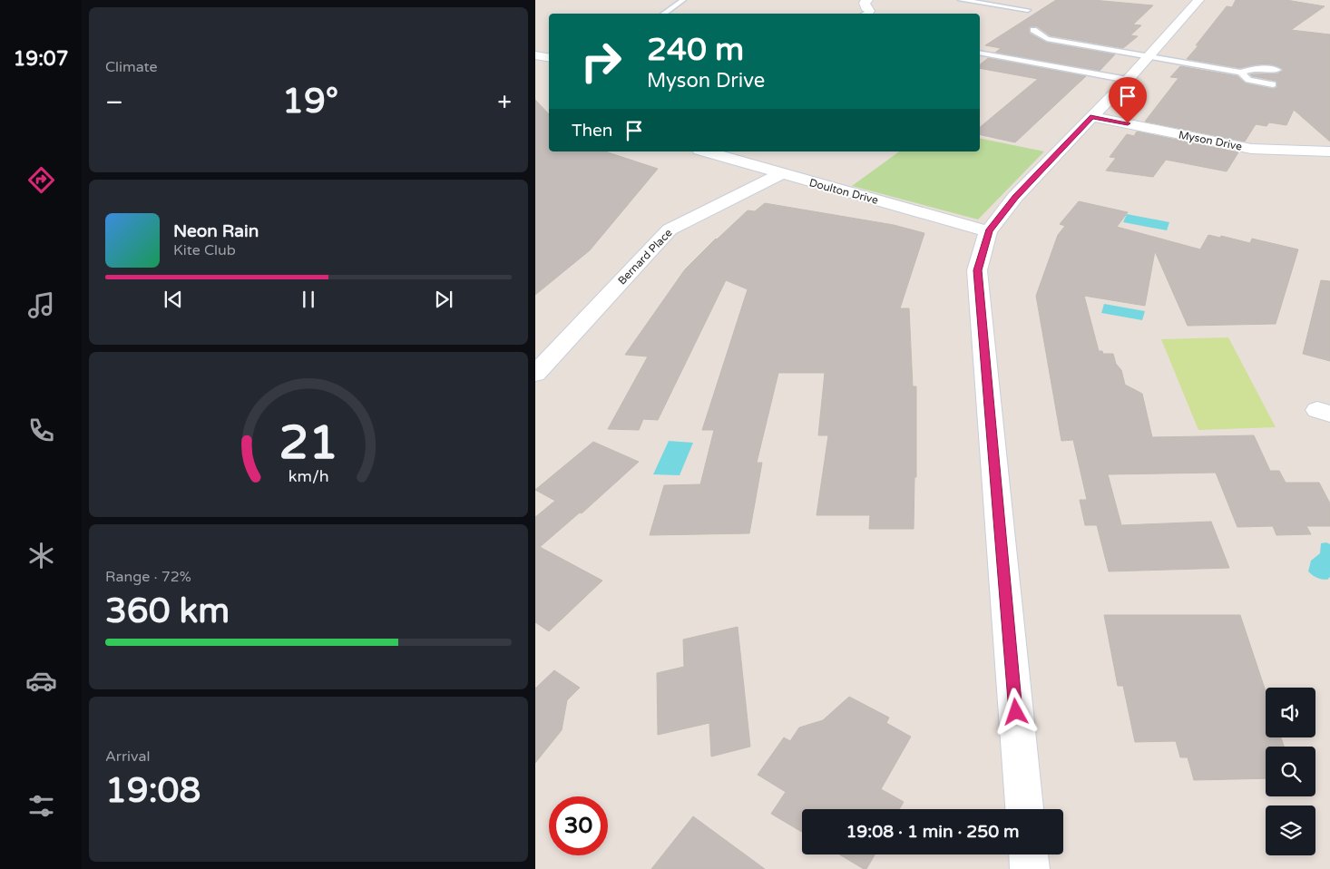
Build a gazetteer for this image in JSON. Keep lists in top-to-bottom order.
{
  "streets": {
    "street": ["Myson Drive", "Doulton Drive", "Bernard Place"]
  },
  "crossings": [
    ["Doulton Drive", "Bernard Place"]
  ],
  "page": {
    "tabs": "19:07",
    "tile": [
      "Climate",
      ["Range · 72%", "360 km"],
      ["Arrival", "19:08"]
    ],
    "turn": ["240 m", "Myson Drive"],
    "heat": ["−", "19°", "+"],
    "then": "Then",
    "song": ["Neon Rain", "Kite Club"],
    "limit": "30",
    "trip": "19:08 · 1 min · 250 m",
    "gauge": ["21", "km/h"]
  }
}
